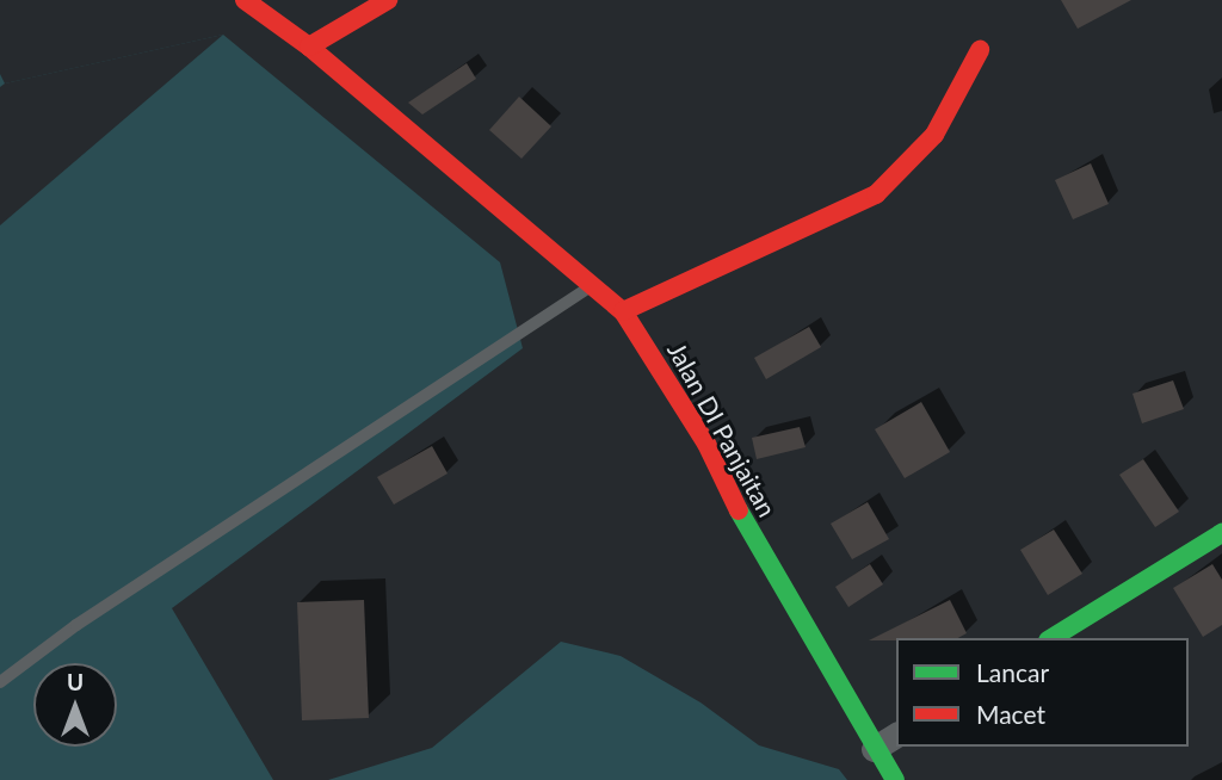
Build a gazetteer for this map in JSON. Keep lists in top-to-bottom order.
{
  "streets": {
    "main road": ["Jalan DI Panjaitan"]
  },
  "legend": ["Lancar", "Macet"],
  "north": "top"
}
